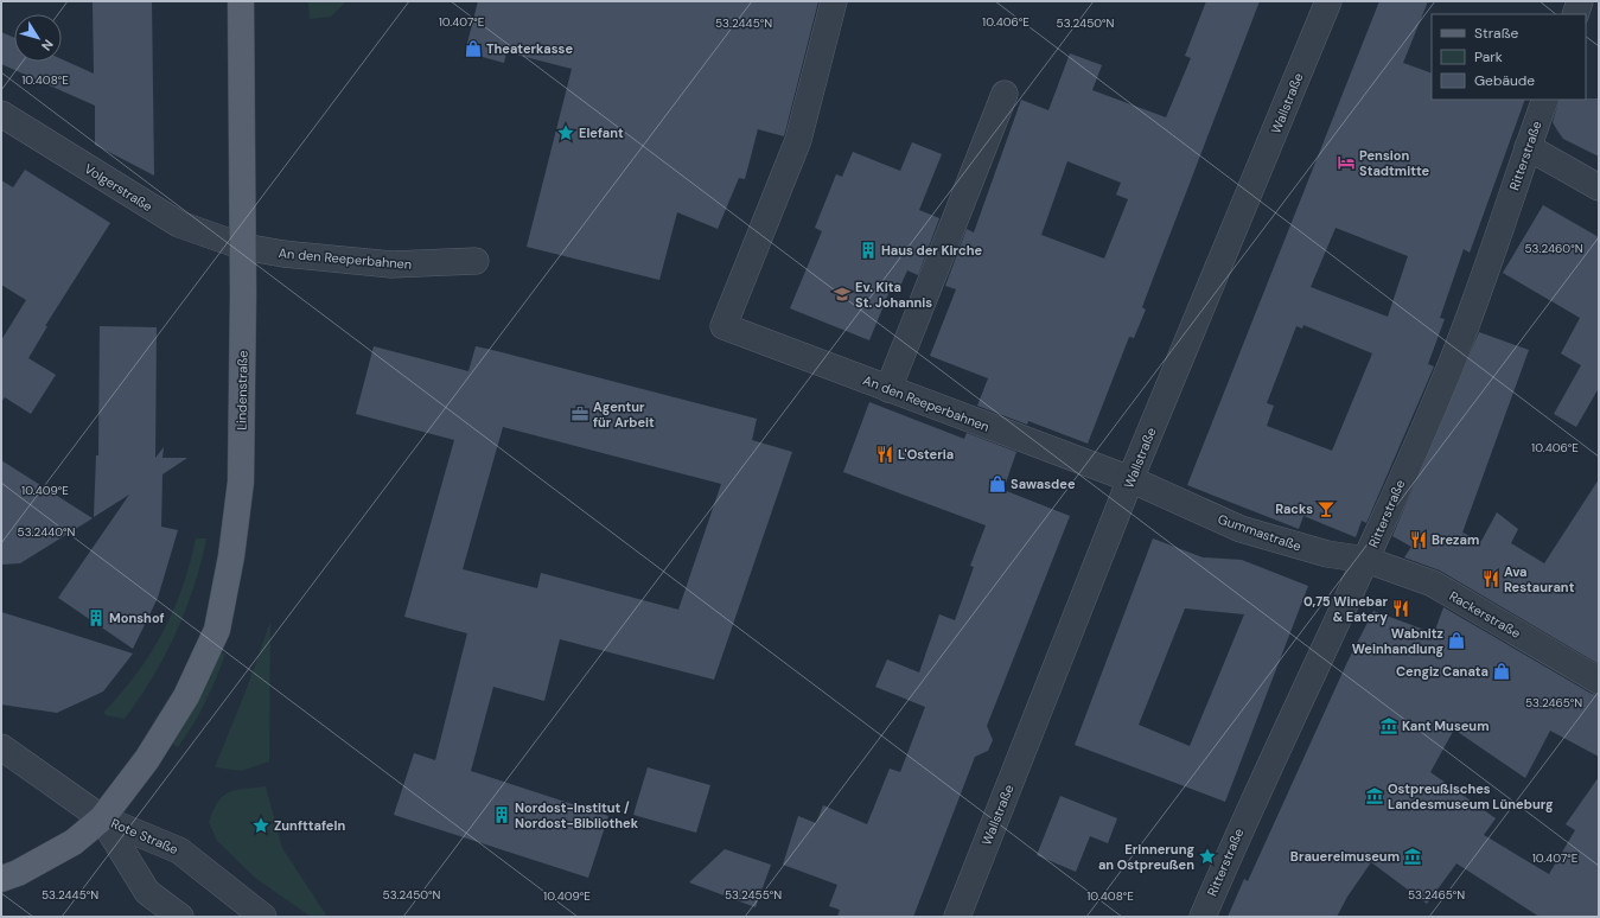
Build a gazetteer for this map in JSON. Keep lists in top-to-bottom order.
{
  "streets": {
    "main road": ["Lindenstraße"],
    "street": [
      "Wallstraße",
      "Ritterstraße",
      "Volgerstraße",
      "An den Reeperbahnen",
      "Gummastraße",
      "Rackerstraße",
      "Rote Straße"
    ]
  },
  "crossings": [
    ["Wallstraße", "An den Reeperbahnen"],
    ["Wallstraße", "Gummastraße"],
    ["Ritterstraße", "Gummastraße"],
    ["Ritterstraße", "Rackerstraße"],
    ["Volgerstraße", "An den Reeperbahnen"],
    ["Volgerstraße", "Lindenstraße"],
    ["An den Reeperbahnen", "Lindenstraße"],
    ["An den Reeperbahnen", "Gummastraße"],
    ["Lindenstraße", "Rote Straße"],
    ["Gummastraße", "Rackerstraße"]
  ],
  "places": {
    "shop": [
      "Theaterkasse",
      "Sawasdee",
      "Wabnitz Weinhandlung",
      "Cengiz Canata"
    ],
    "place": ["Elefant", "Zunfttafeln", "Erinnerung an Ostpreußen"],
    "hotel": ["Pension Stadtmitte"],
    "building": ["Haus der Kirche", "Monshof", "Nordost-Institut / Nordost-Bibliothek"],
    "school or university": ["Ev. Kita St. Johannis"],
    "office": ["Agentur für Arbeit"],
    "restaurant": [
      "L'Osteria",
      "Brezam",
      "Ava Restaurant",
      "0,75 Winebar & Eatery"
    ],
    "bar": ["Racks"],
    "museum": ["Kant Museum", "Ostpreußisches Landesmuseum Lüneburg", "Brauereimuseum"]
  },
  "legend": ["Straße", "Park", "Gebäude"],
  "north": "bottom right",
  "coordinates": [
    "10.407°E",
    "10.406°E",
    "53.2445°N",
    "53.2450°N",
    "10.408°E",
    "53.2460°N",
    "10.409°E",
    "53.2440°N",
    "53.2465°N",
    "53.2455°N"
  ]
}
